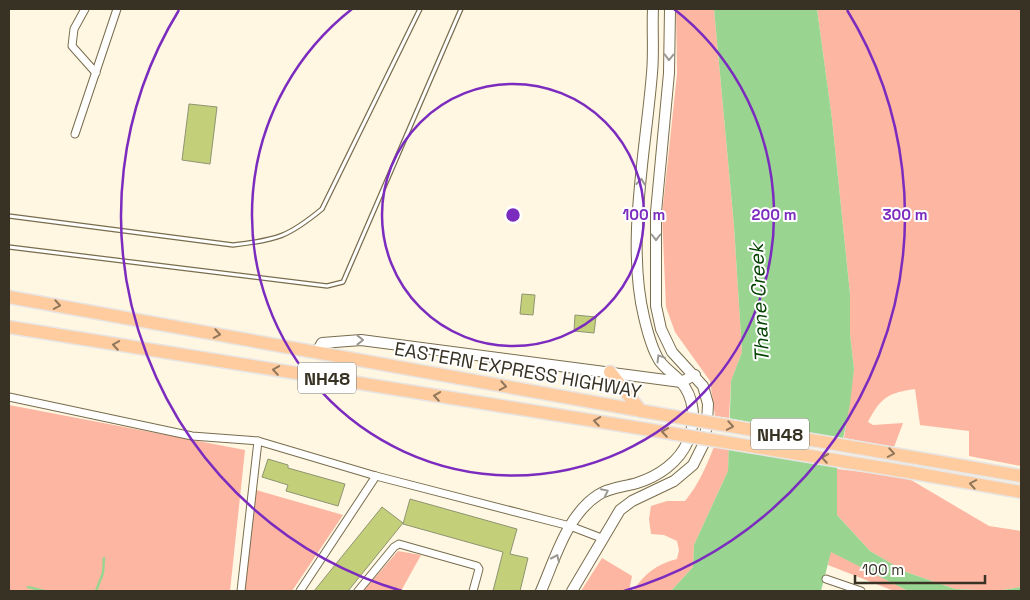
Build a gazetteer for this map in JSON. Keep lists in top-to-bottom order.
{
  "streets": {
    "highway": ["EASTERN EXPRESS HIGHWAY", "NH48"]
  },
  "water": ["Thane Creek"],
  "scale_bar": "100 m",
  "rings": ["100 m", "200 m", "300 m"]
}
